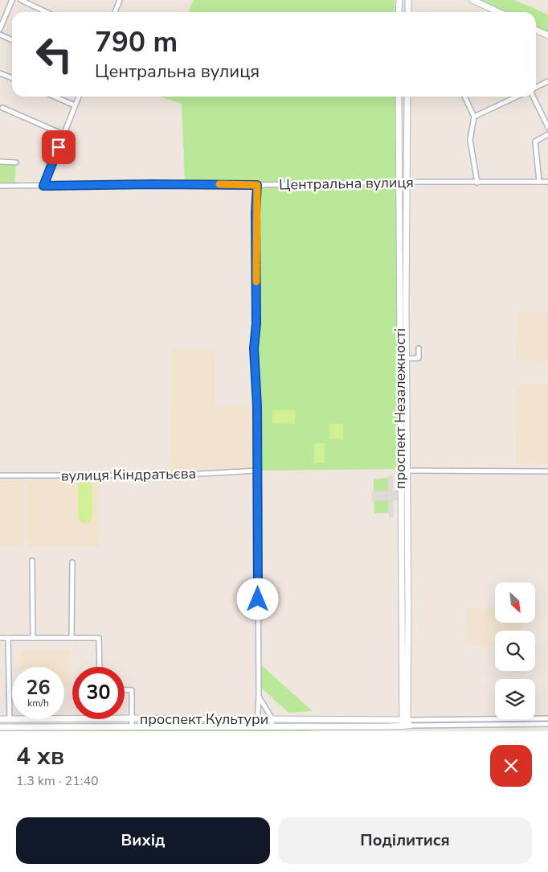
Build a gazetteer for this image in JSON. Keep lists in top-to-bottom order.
{
  "streets": {
    "street": [
      "Центральна вулиця",
      "проспект Незалежності",
      "вулиця Кіндратьєва",
      "проспект Культури"
    ]
  },
  "crossings": [
    ["Центральна вулиця", "проспект Незалежності"],
    ["проспект Незалежності", "проспект Культури"]
  ],
  "north": "bottom right",
  "page": {
    "turn": ["790 m", "Центральна вулиця"],
    "speed": "26 km/h",
    "limit": "30",
    "heading": ["4 хв", "1.3 km · 21:40"],
    "buttons": ["Вихід", "Поділитися"]
  }
}
